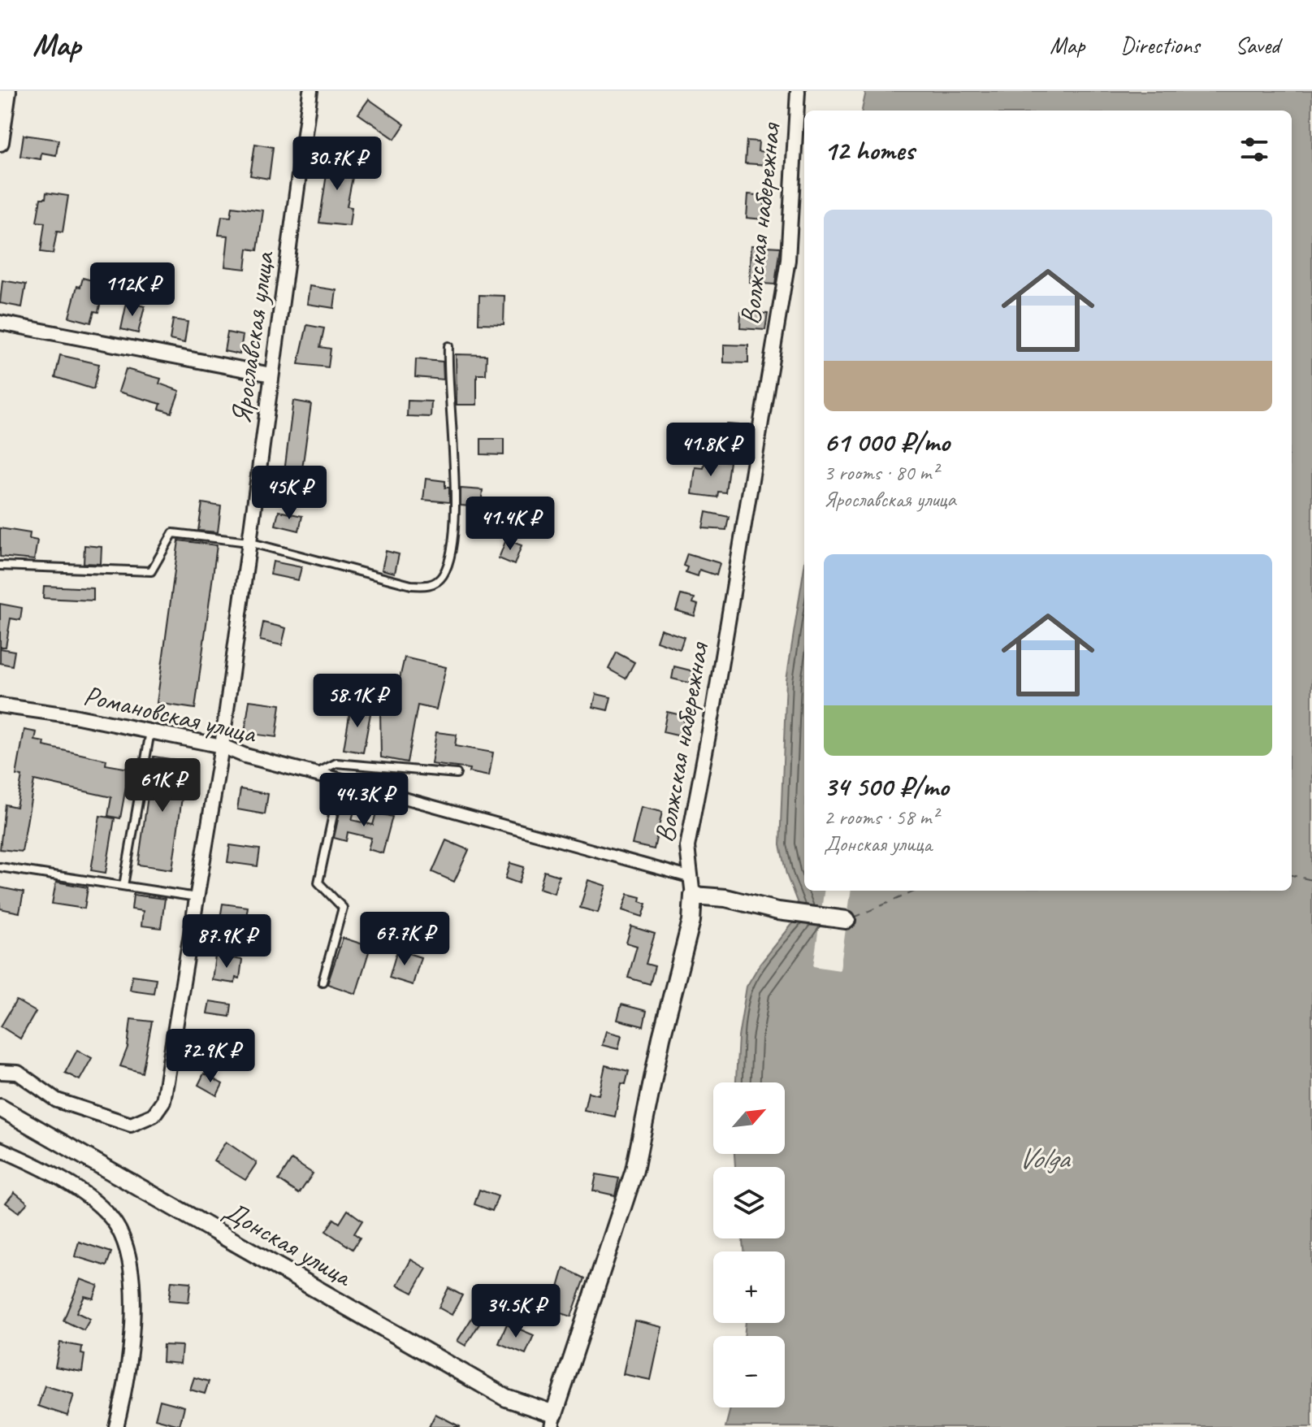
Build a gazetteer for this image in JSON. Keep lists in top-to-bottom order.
{
  "streets": {
    "street": [
      "Волжская набережная",
      "Ярославская улица",
      "Романовская улица",
      "Донская улица"
    ]
  },
  "crossings": [
    ["Волжская набережная", "Романовская улица"],
    ["Волжская набережная", "Донская улица"],
    ["Ярославская улица", "Романовская улица"]
  ],
  "water": ["Volga"],
  "north": "top right",
  "page": {
    "header": "Map",
    "nav": ["Map", "Directions", "Saved"],
    "heading": "12 homes",
    "price": [
      "30.7K ₽",
      "112K ₽",
      "41.8K ₽",
      "45K ₽",
      "41.4K ₽",
      "58.1K ₽",
      "61K ₽",
      "44.3K ₽",
      "67.7K ₽",
      "87.9K ₽",
      "72.9K ₽",
      "34.5K ₽"
    ],
    "list": [
      {
        "name": "61 000 ₽/mo",
        "note": "3 rooms · 80 m² · Ярославская улица"
      },
      {
        "name": "34 500 ₽/mo",
        "note": "2 rooms · 58 m² · Донская улица"
      }
    ],
    "map_buttons": ["+", "−"]
  }
}
